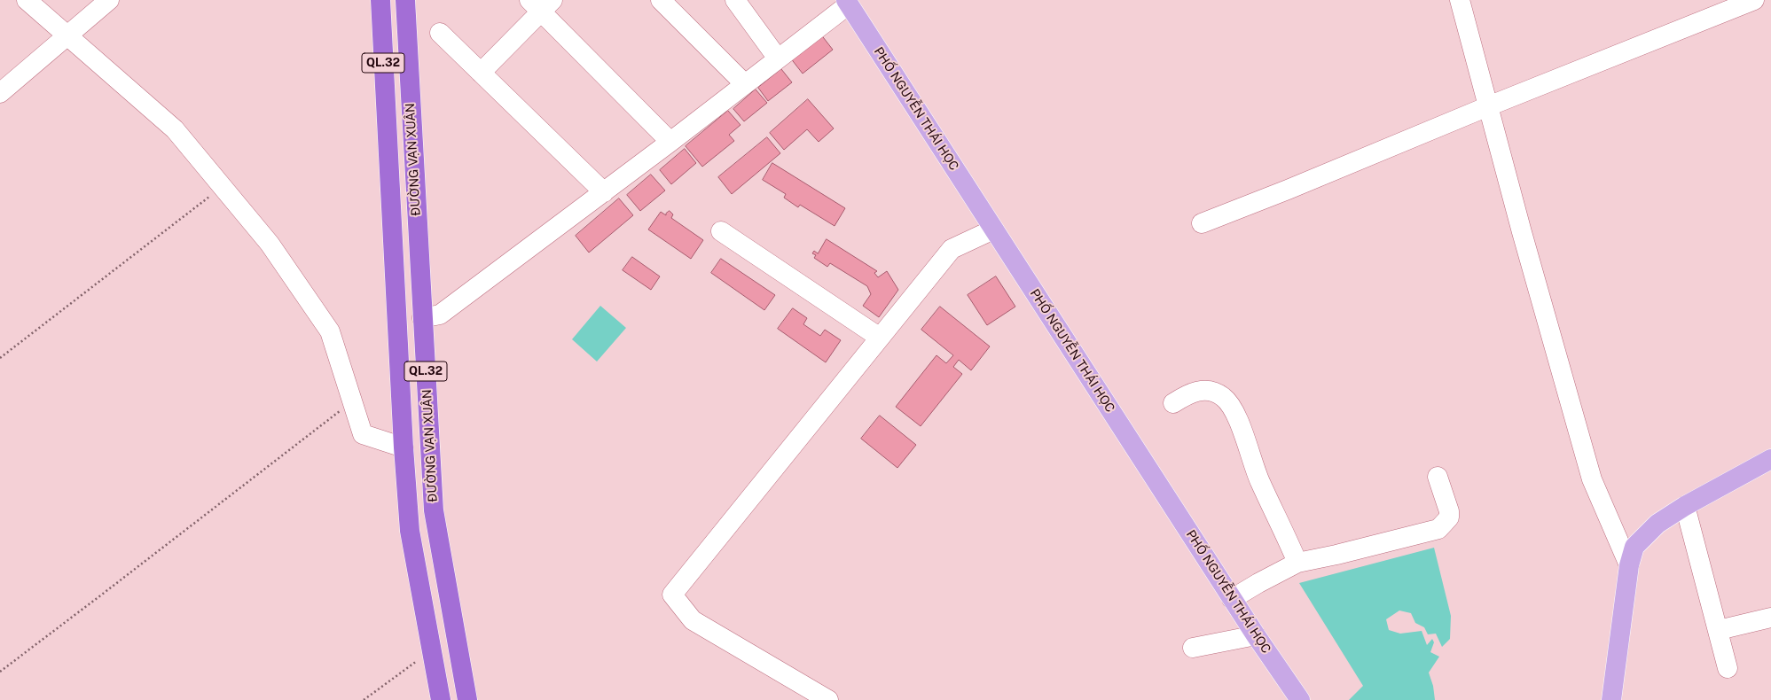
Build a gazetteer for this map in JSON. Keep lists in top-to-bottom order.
{
  "streets": {
    "highway": ["QL.32", "ĐƯỜNG VẠN XUÂN"],
    "main road": ["PHỐ NGUYỄN THÁI HỌC"]
  },
  "crossings": [
    ["QL.32", "ĐƯỜNG VẠN XUÂN"]
  ]
}
